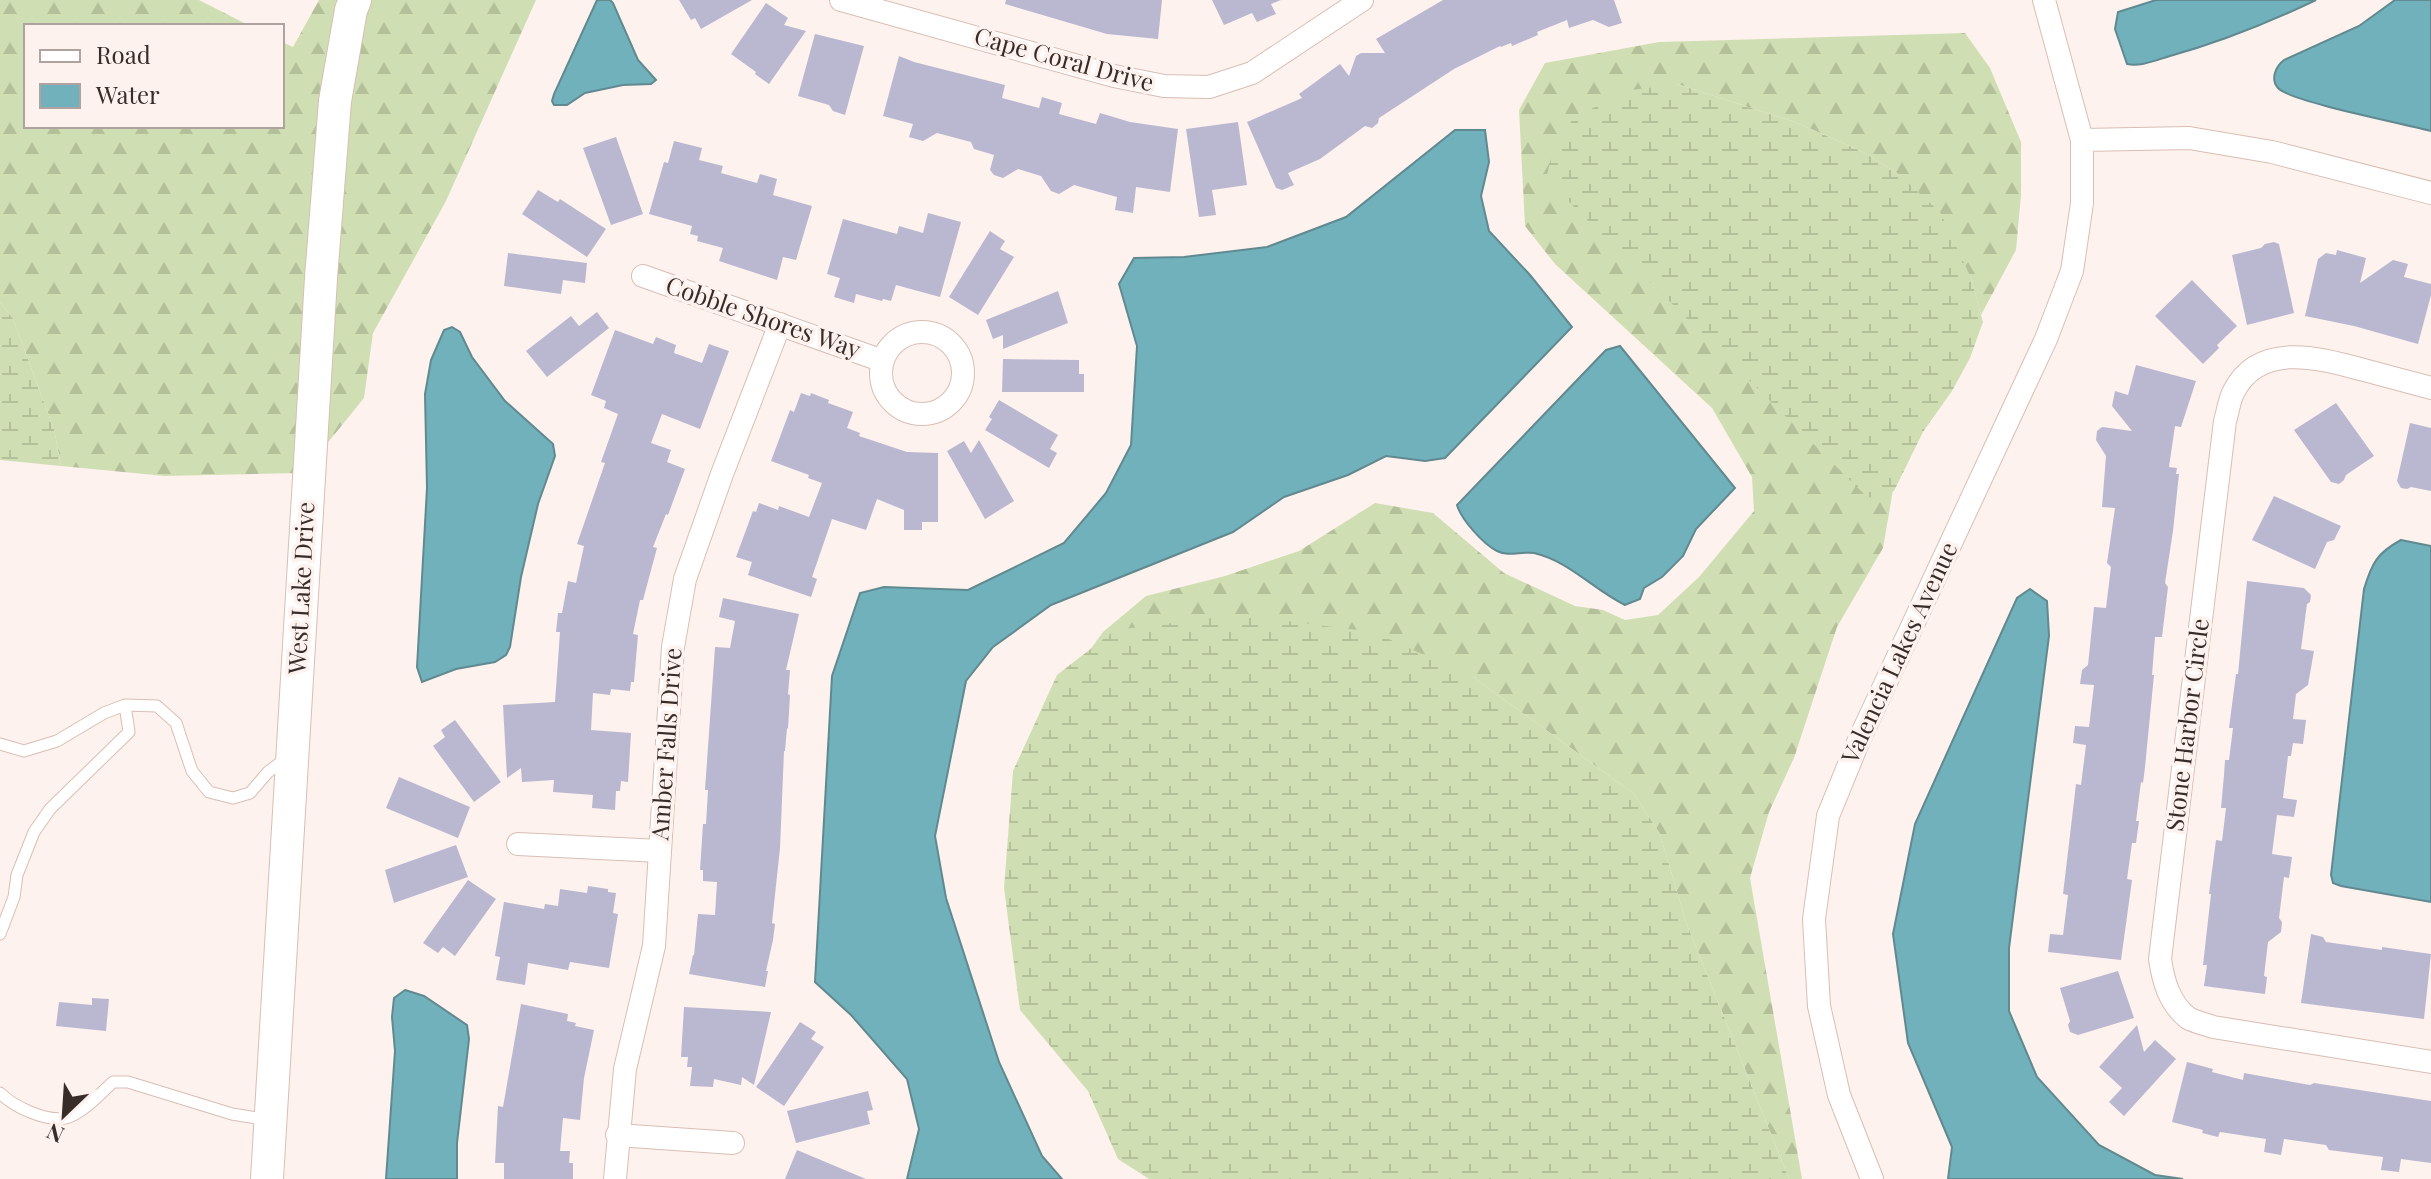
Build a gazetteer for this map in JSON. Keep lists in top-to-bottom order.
{
  "streets": {
    "street": [
      "Cape Coral Drive",
      "Cobble Shores Way",
      "West Lake Drive",
      "Valencia Lakes Avenue",
      "Stone Harbor Circle",
      "Amber Falls Drive"
    ]
  },
  "crossings": [
    ["Cobble Shores Way", "Amber Falls Drive"]
  ],
  "legend": ["Road", "Water"],
  "north": "bottom left"
}
